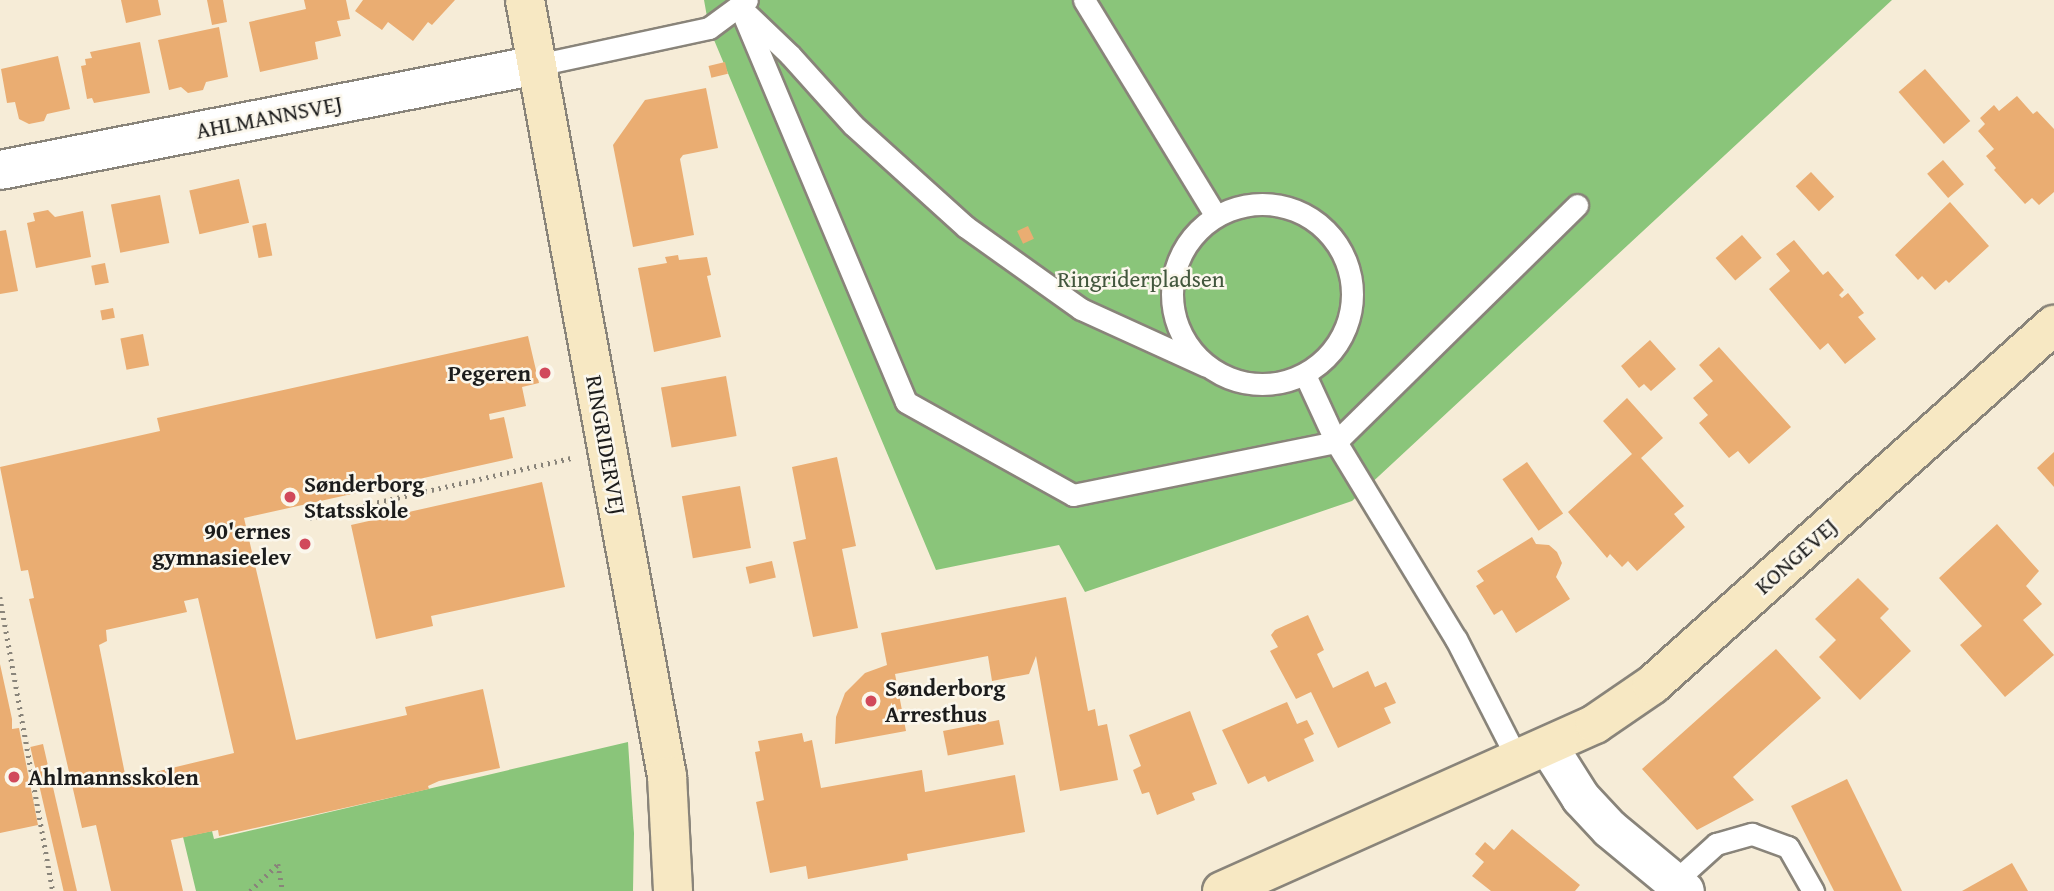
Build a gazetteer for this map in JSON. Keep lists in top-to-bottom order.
{
  "streets": {
    "street": ["AHLMANNSVEJ", "RINGRIDERVEJ", "KONGEVEJ"]
  },
  "crossings": [
    ["AHLMANNSVEJ", "RINGRIDERVEJ"]
  ],
  "parks": ["Ringriderpladsen"],
  "places": [
    "Pegeren",
    "Sønderborg Statsskole",
    "90'ernes gymnasieelev",
    "Sønderborg Arresthus",
    "Ahlmannsskolen"
  ]
}
